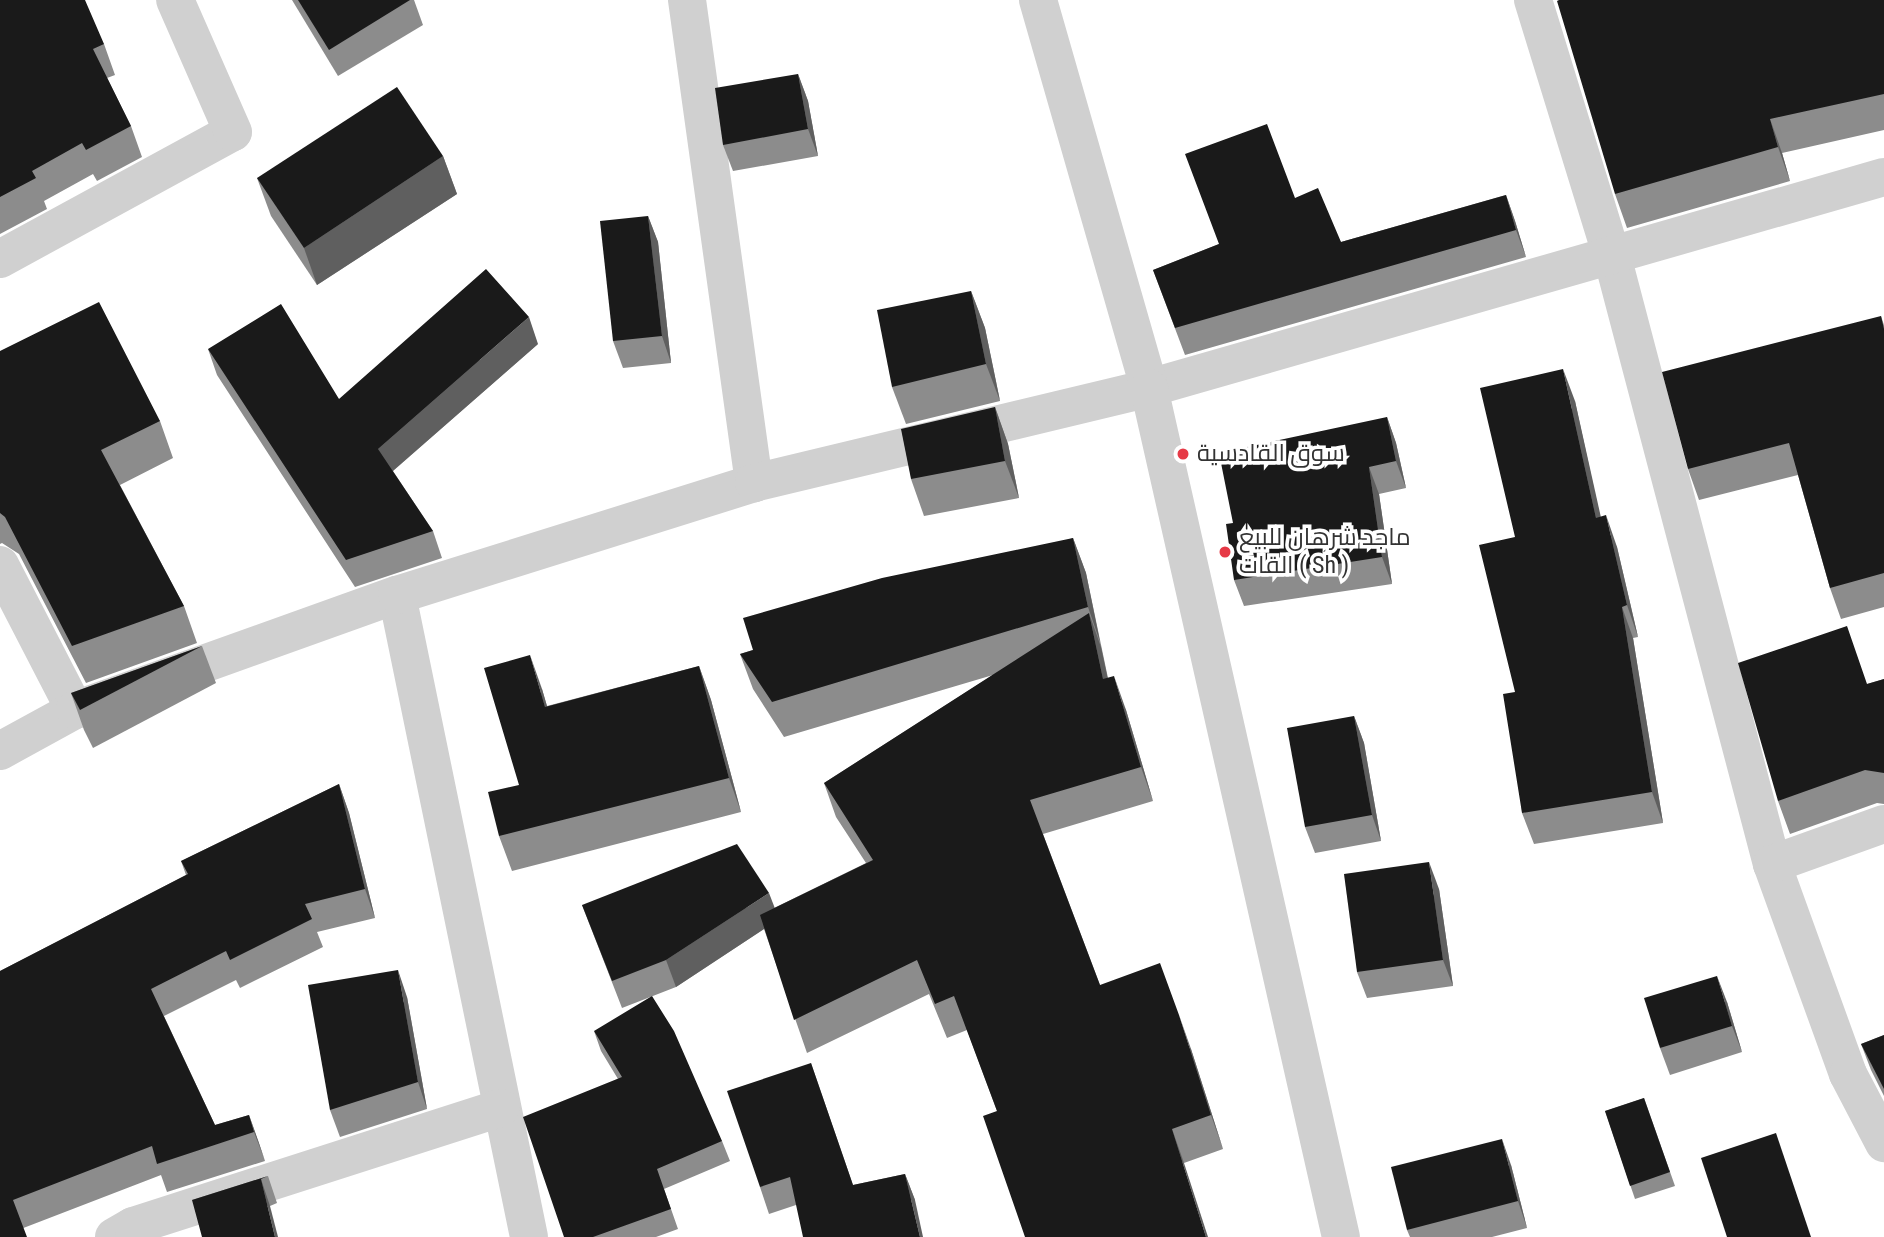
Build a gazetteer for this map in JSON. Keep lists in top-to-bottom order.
{
  "places": ["سوق القادسية", "ماجد شرهان للبيع القات ( Sh )"]
}
